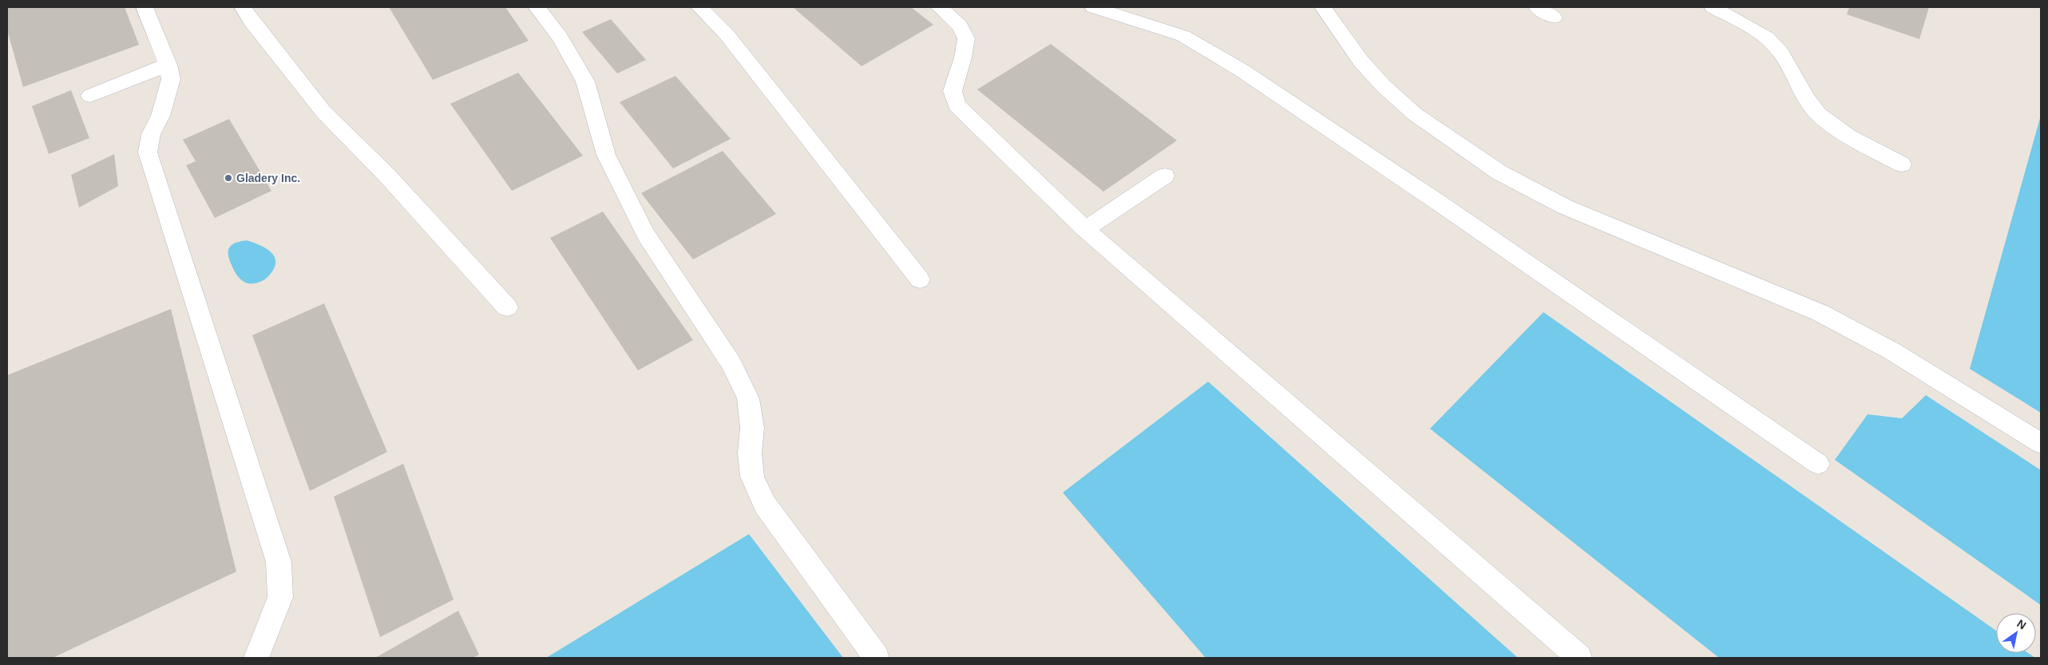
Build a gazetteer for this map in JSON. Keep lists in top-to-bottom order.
{
  "places": ["Gladery Inc."],
  "north": "top right"
}
